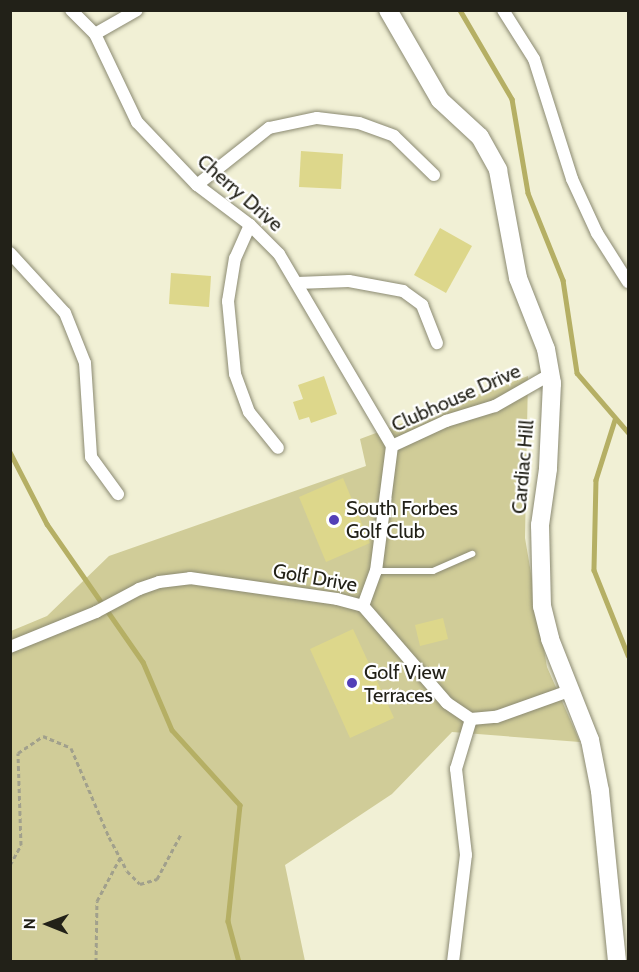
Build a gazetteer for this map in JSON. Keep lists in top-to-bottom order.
{
  "streets": {
    "main road": ["Cardiac Hill"],
    "street": ["Cherry Drive", "Clubhouse Drive", "Golf Drive"]
  },
  "crossings": [
    ["Cherry Drive", "Clubhouse Drive"],
    ["Clubhouse Drive", "Cardiac Hill"],
    ["Clubhouse Drive", "Golf Drive"]
  ],
  "places": ["South Forbes Golf Club", "Golf View Terraces"],
  "north": "left"
}
